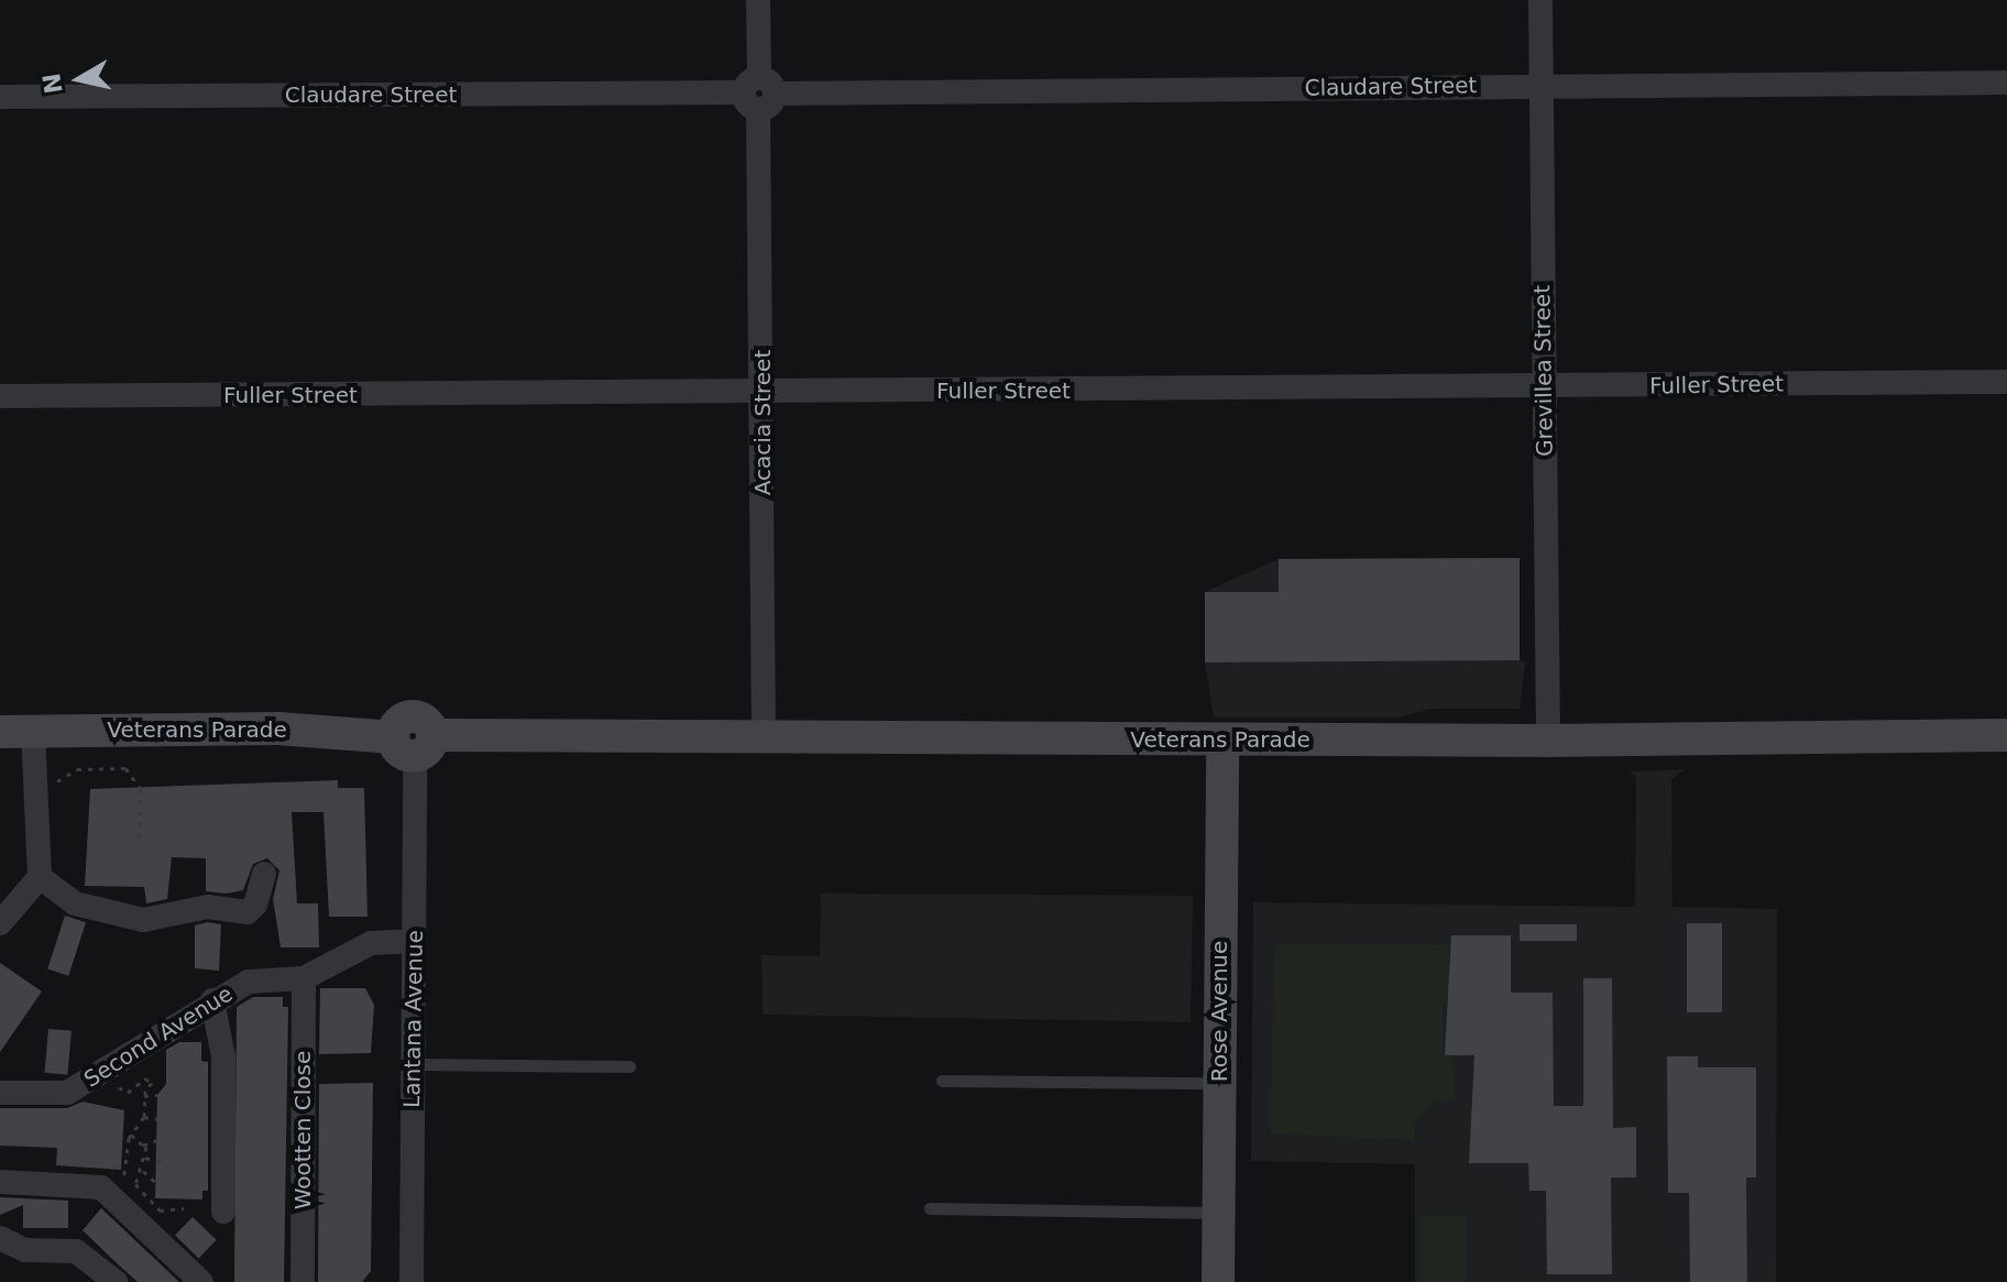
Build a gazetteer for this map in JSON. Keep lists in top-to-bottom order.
{
  "streets": {
    "street": [
      "Claudare Street",
      "Grevillea Street",
      "Fuller Street",
      "Acacia Street",
      "Veterans Parade",
      "Rose Avenue",
      "Lantana Avenue",
      "Second Avenue",
      "Wootten Close"
    ]
  },
  "crossings": [
    ["Claudare Street", "Grevillea Street"],
    ["Claudare Street", "Acacia Street"],
    ["Grevillea Street", "Fuller Street"],
    ["Grevillea Street", "Veterans Parade"],
    ["Fuller Street", "Acacia Street"],
    ["Acacia Street", "Veterans Parade"],
    ["Veterans Parade", "Rose Avenue"],
    ["Veterans Parade", "Lantana Avenue"],
    ["Lantana Avenue", "Second Avenue"],
    ["Second Avenue", "Wootten Close"]
  ],
  "north": "left"
}
